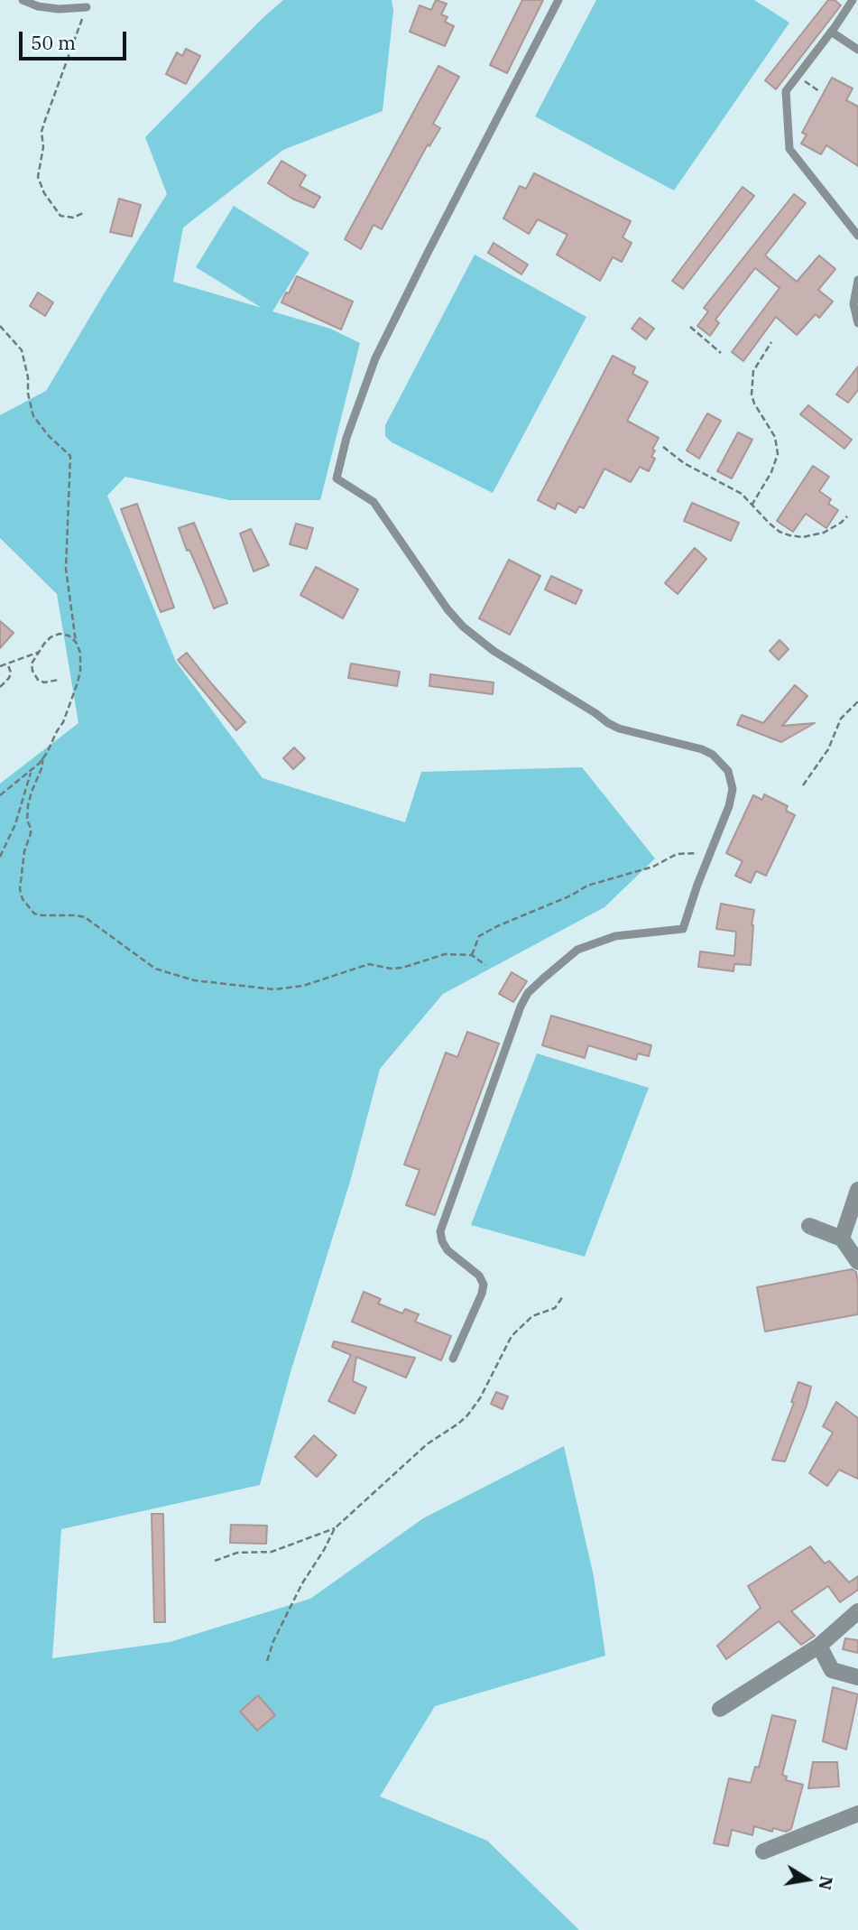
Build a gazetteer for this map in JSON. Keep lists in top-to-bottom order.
{
  "scale_bar": "50 m",
  "north": "right"
}
